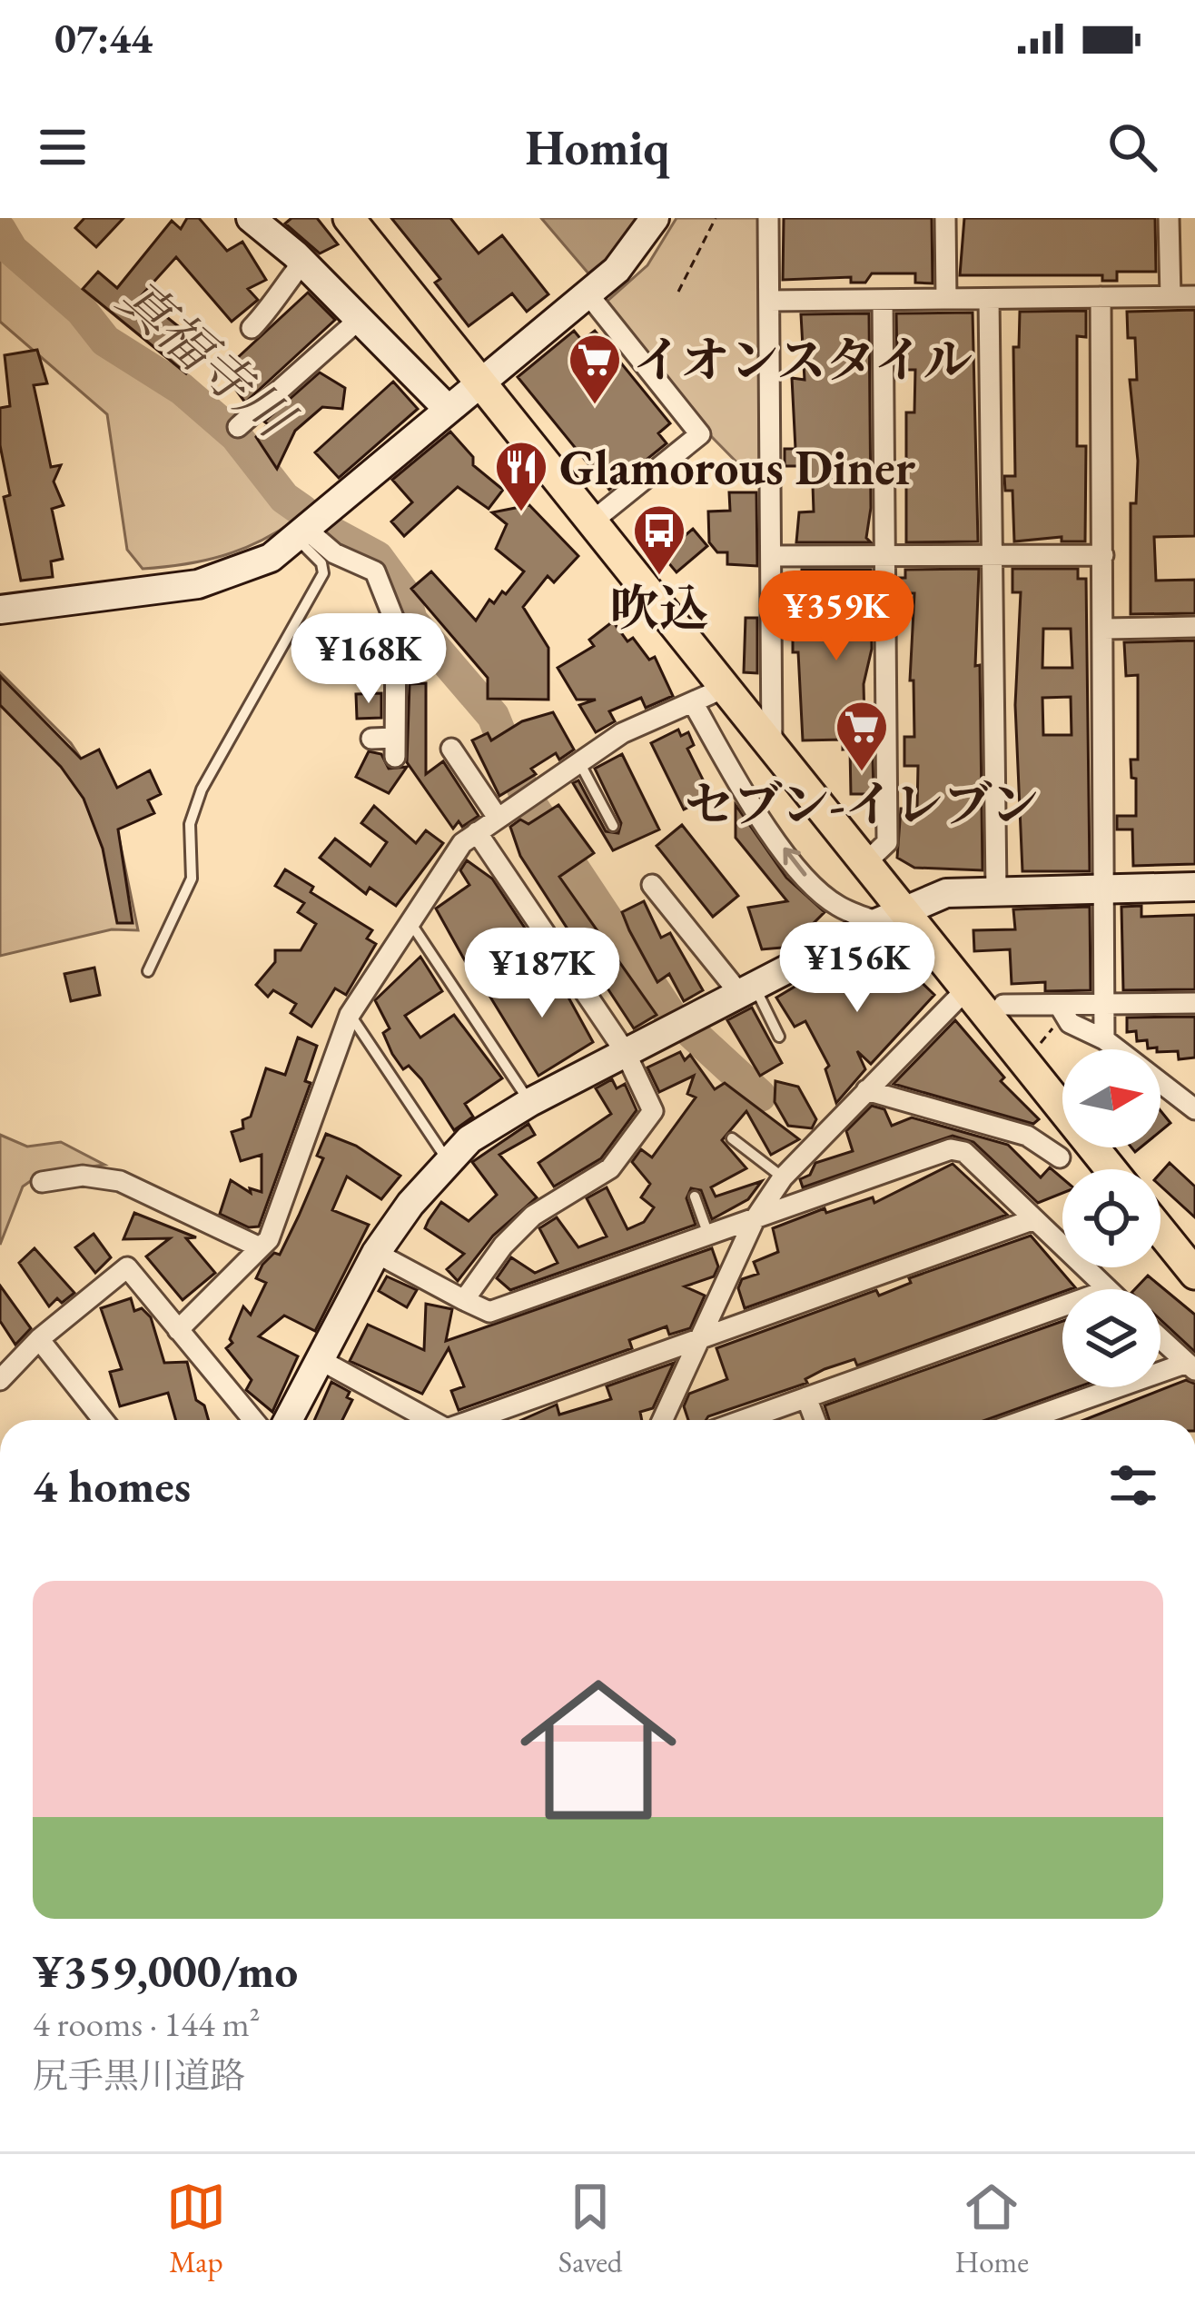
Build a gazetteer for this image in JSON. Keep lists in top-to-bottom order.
{
  "water": ["真福寺川"],
  "places": {
    "supermarket": ["イオンスタイル", "セブン-イレブン"],
    "restaurant": ["Glamorous Diner"],
    "bus stop": ["吹込"]
  },
  "north": "right",
  "page": {
    "status": "07:44",
    "header": "Homiq",
    "price": [
      "¥359K",
      "¥168K",
      "¥156K",
      "¥187K"
    ],
    "heading": "4 homes",
    "list": [
      {
        "name": "¥359,000/mo",
        "note": "4 rooms · 144 m² · 尻手黒川道路"
      }
    ],
    "tabs": ["Map", "Saved", "Home"]
  }
}
